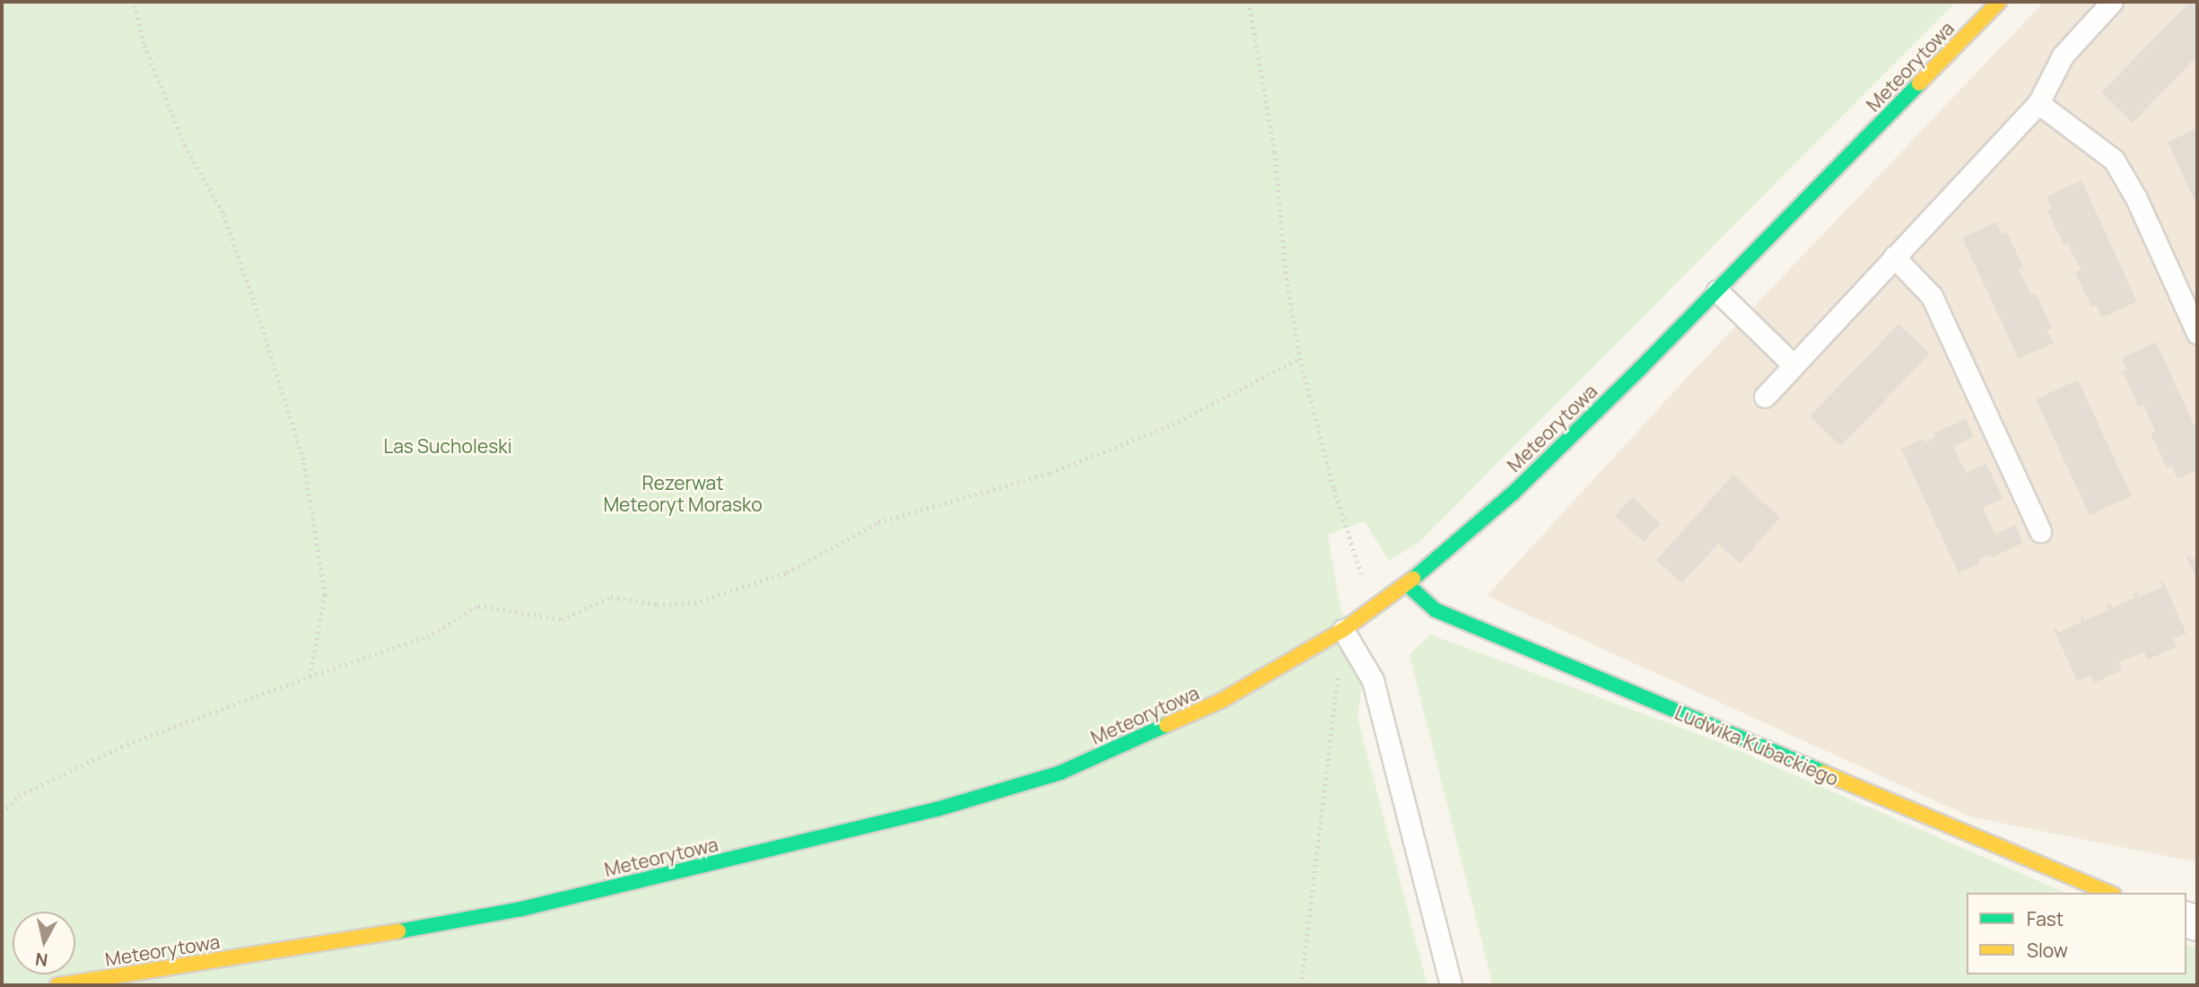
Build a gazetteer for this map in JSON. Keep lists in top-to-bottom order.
{
  "streets": {
    "street": ["Meteorytowa", "Ludwika Kubackiego"]
  },
  "crossings": [
    ["Meteorytowa", "Ludwika Kubackiego"]
  ],
  "parks": ["Las Sucholeski", "Rezerwat Meteoryt Morasko"],
  "legend": ["Fast", "Slow"],
  "north": "bottom"
}
